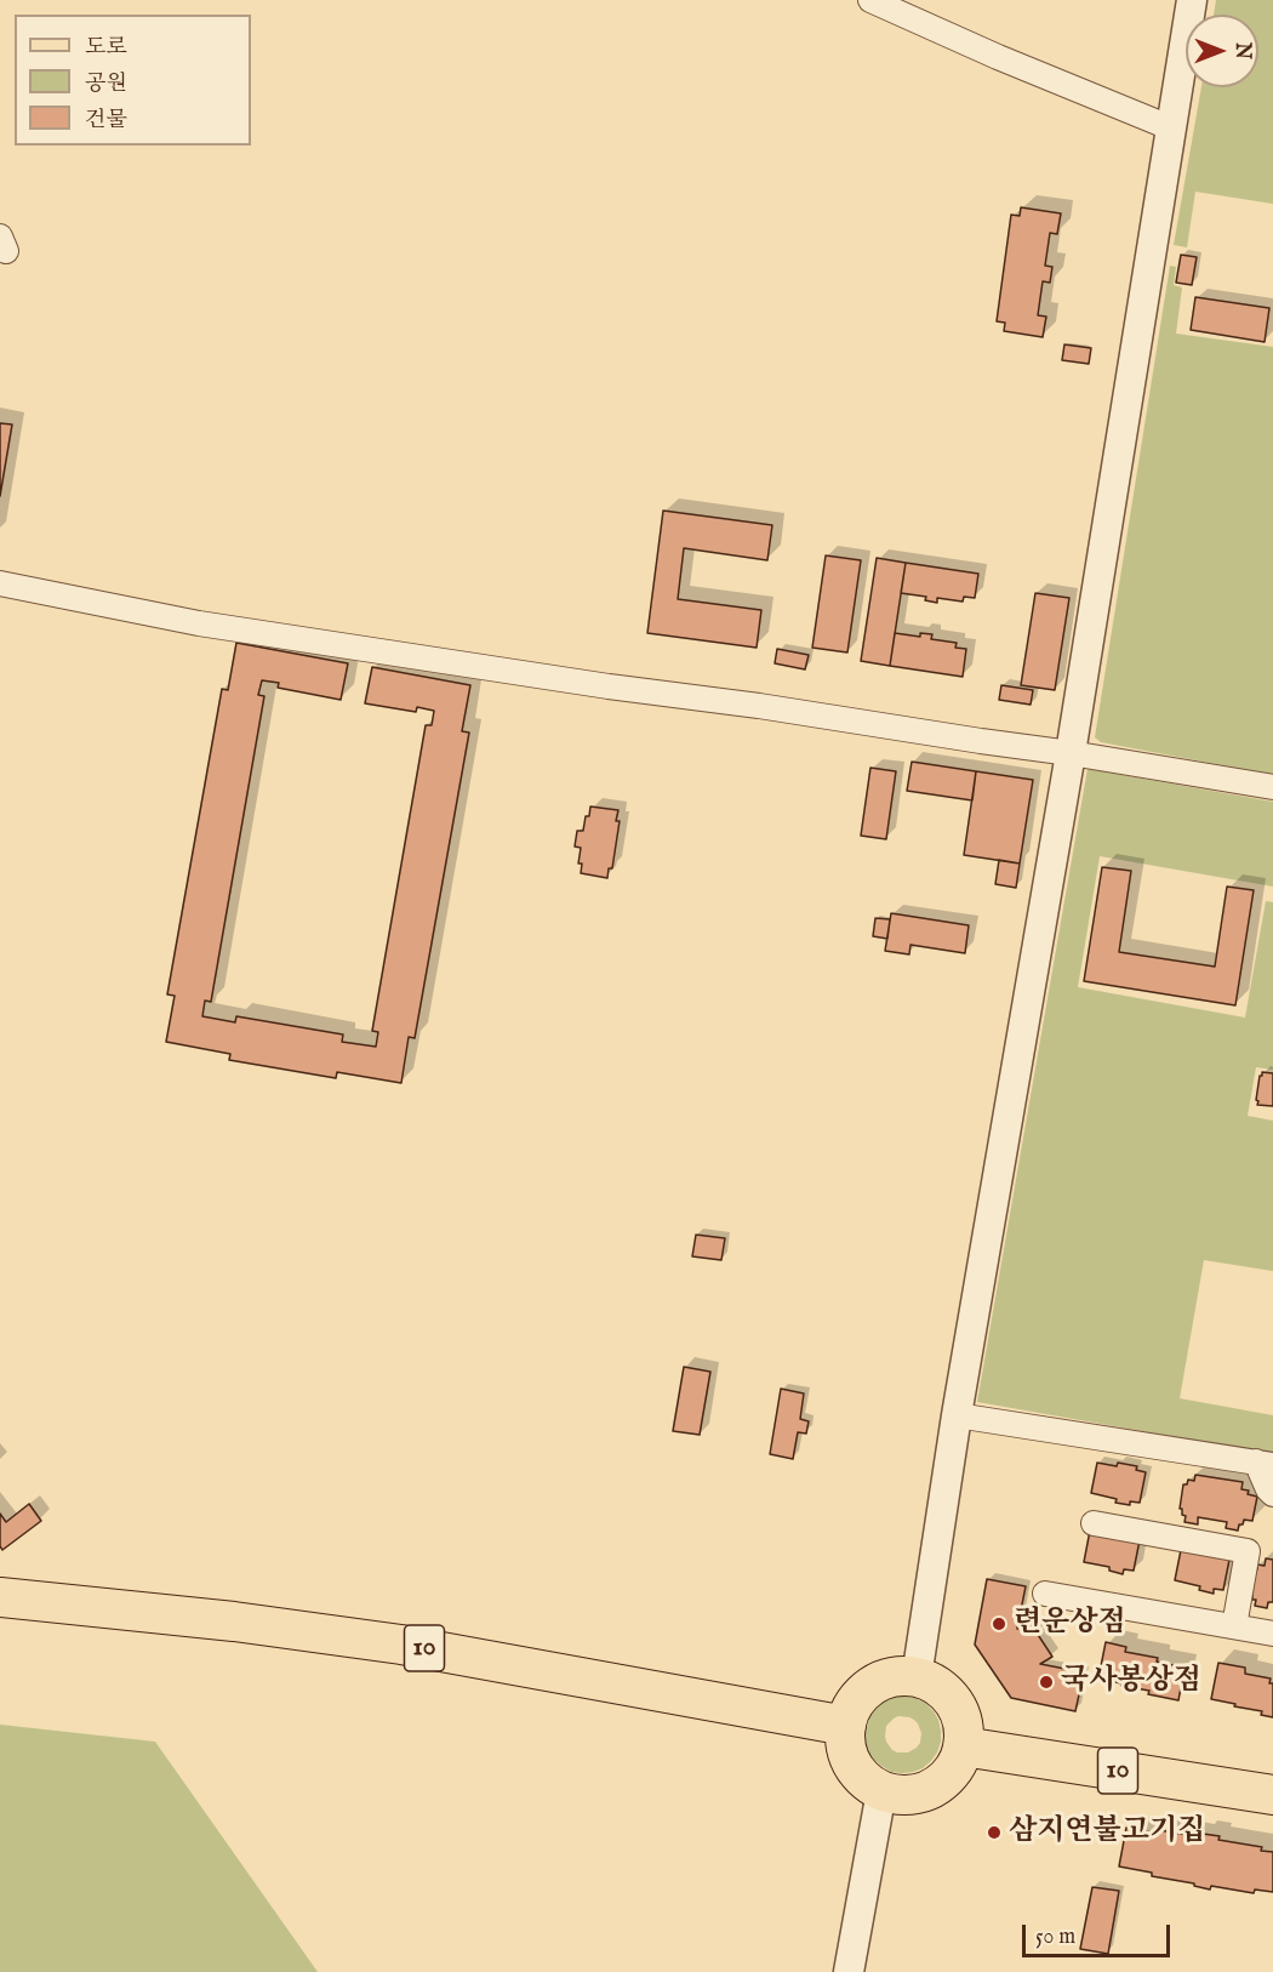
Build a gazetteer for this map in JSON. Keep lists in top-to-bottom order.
{
  "streets": {
    "main road": ["10"]
  },
  "places": ["련운상점", "국사봉상점", "삼지연불고기집"],
  "legend": ["도로", "공원", "건물"],
  "scale_bar": "50 m",
  "north": "right"
}
